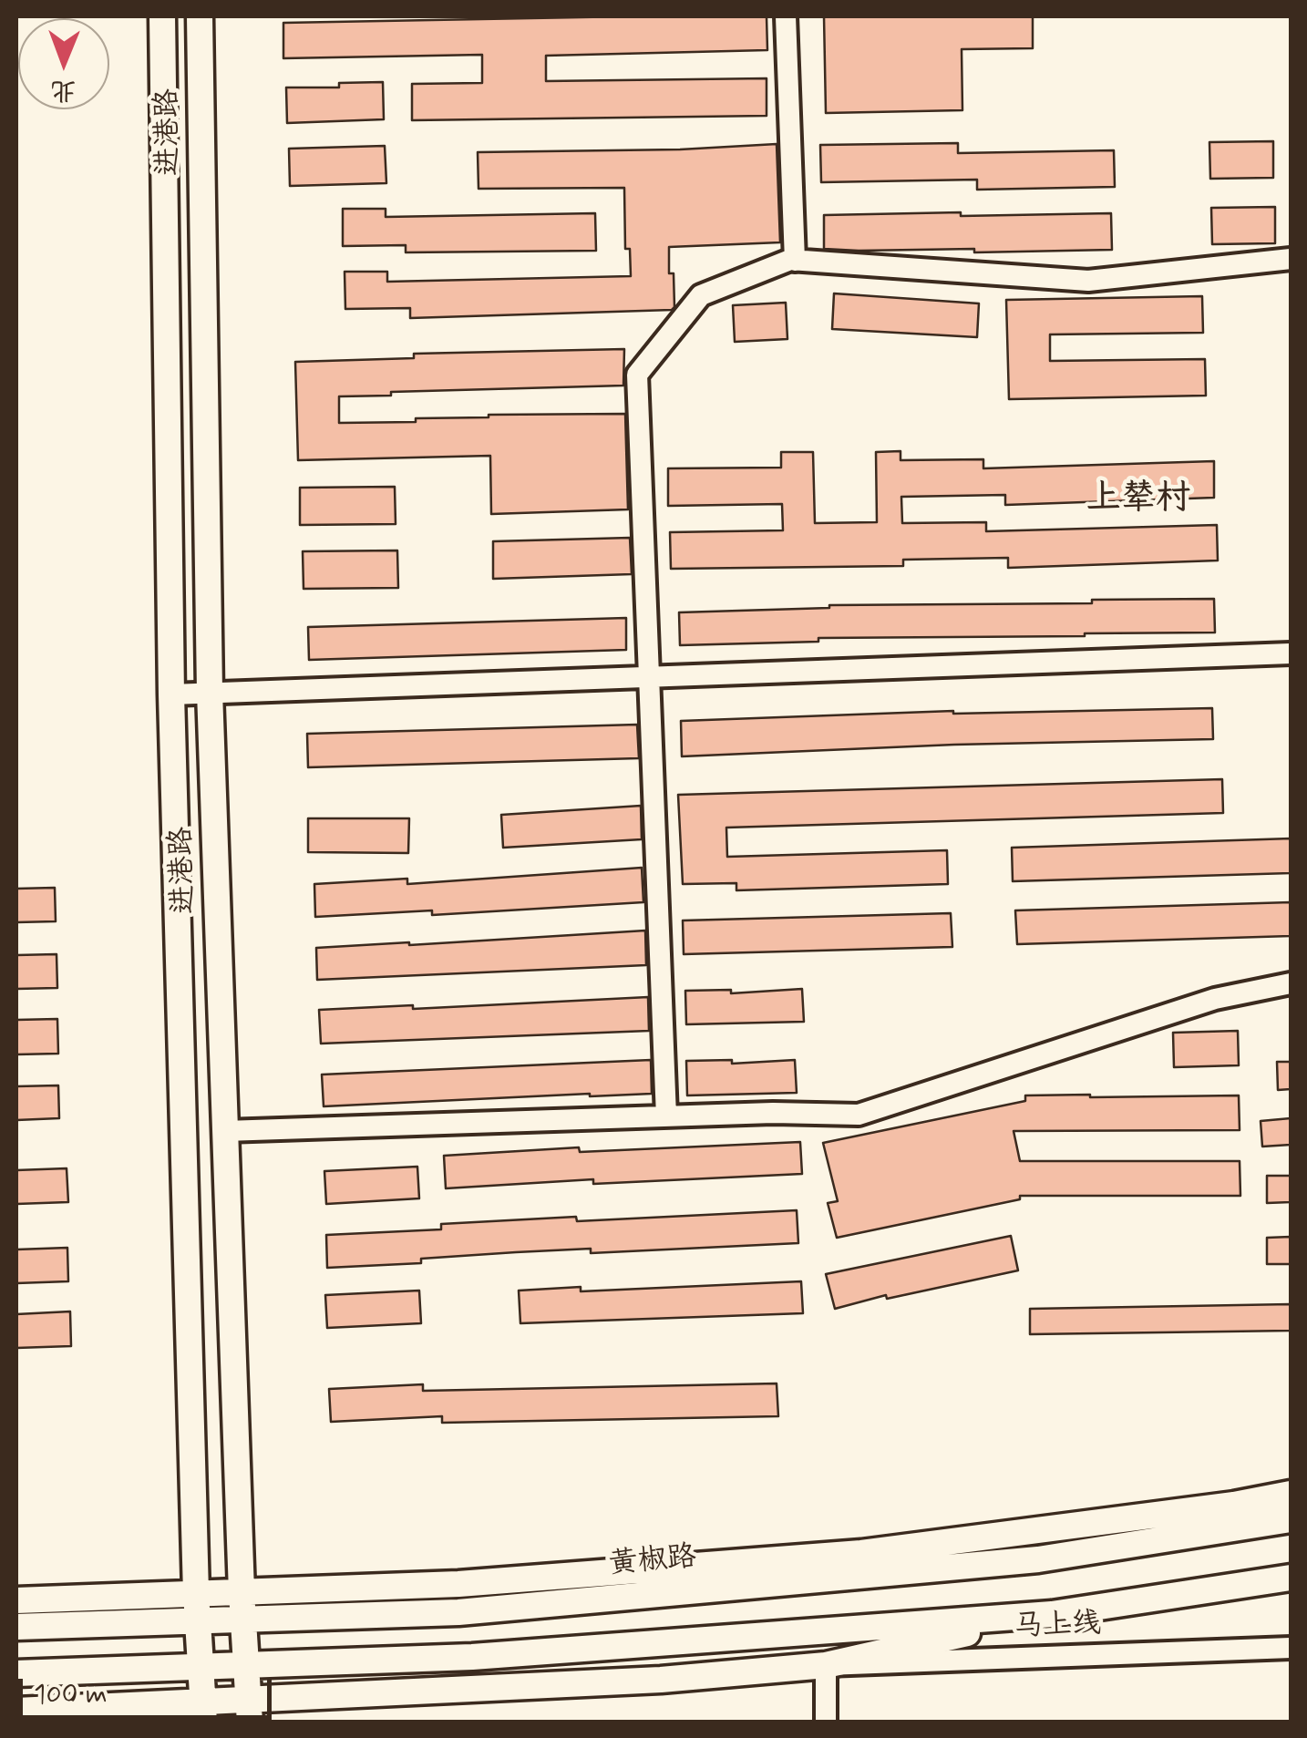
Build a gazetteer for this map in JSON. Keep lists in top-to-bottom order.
{
  "streets": {
    "main road": ["进港路", "黄椒路"],
    "street": ["马上线"]
  },
  "crossings": [
    ["进港路", "黄椒路"]
  ],
  "districts": ["上辇村"],
  "scale_bar": "100 m",
  "north": "bottom"
}
